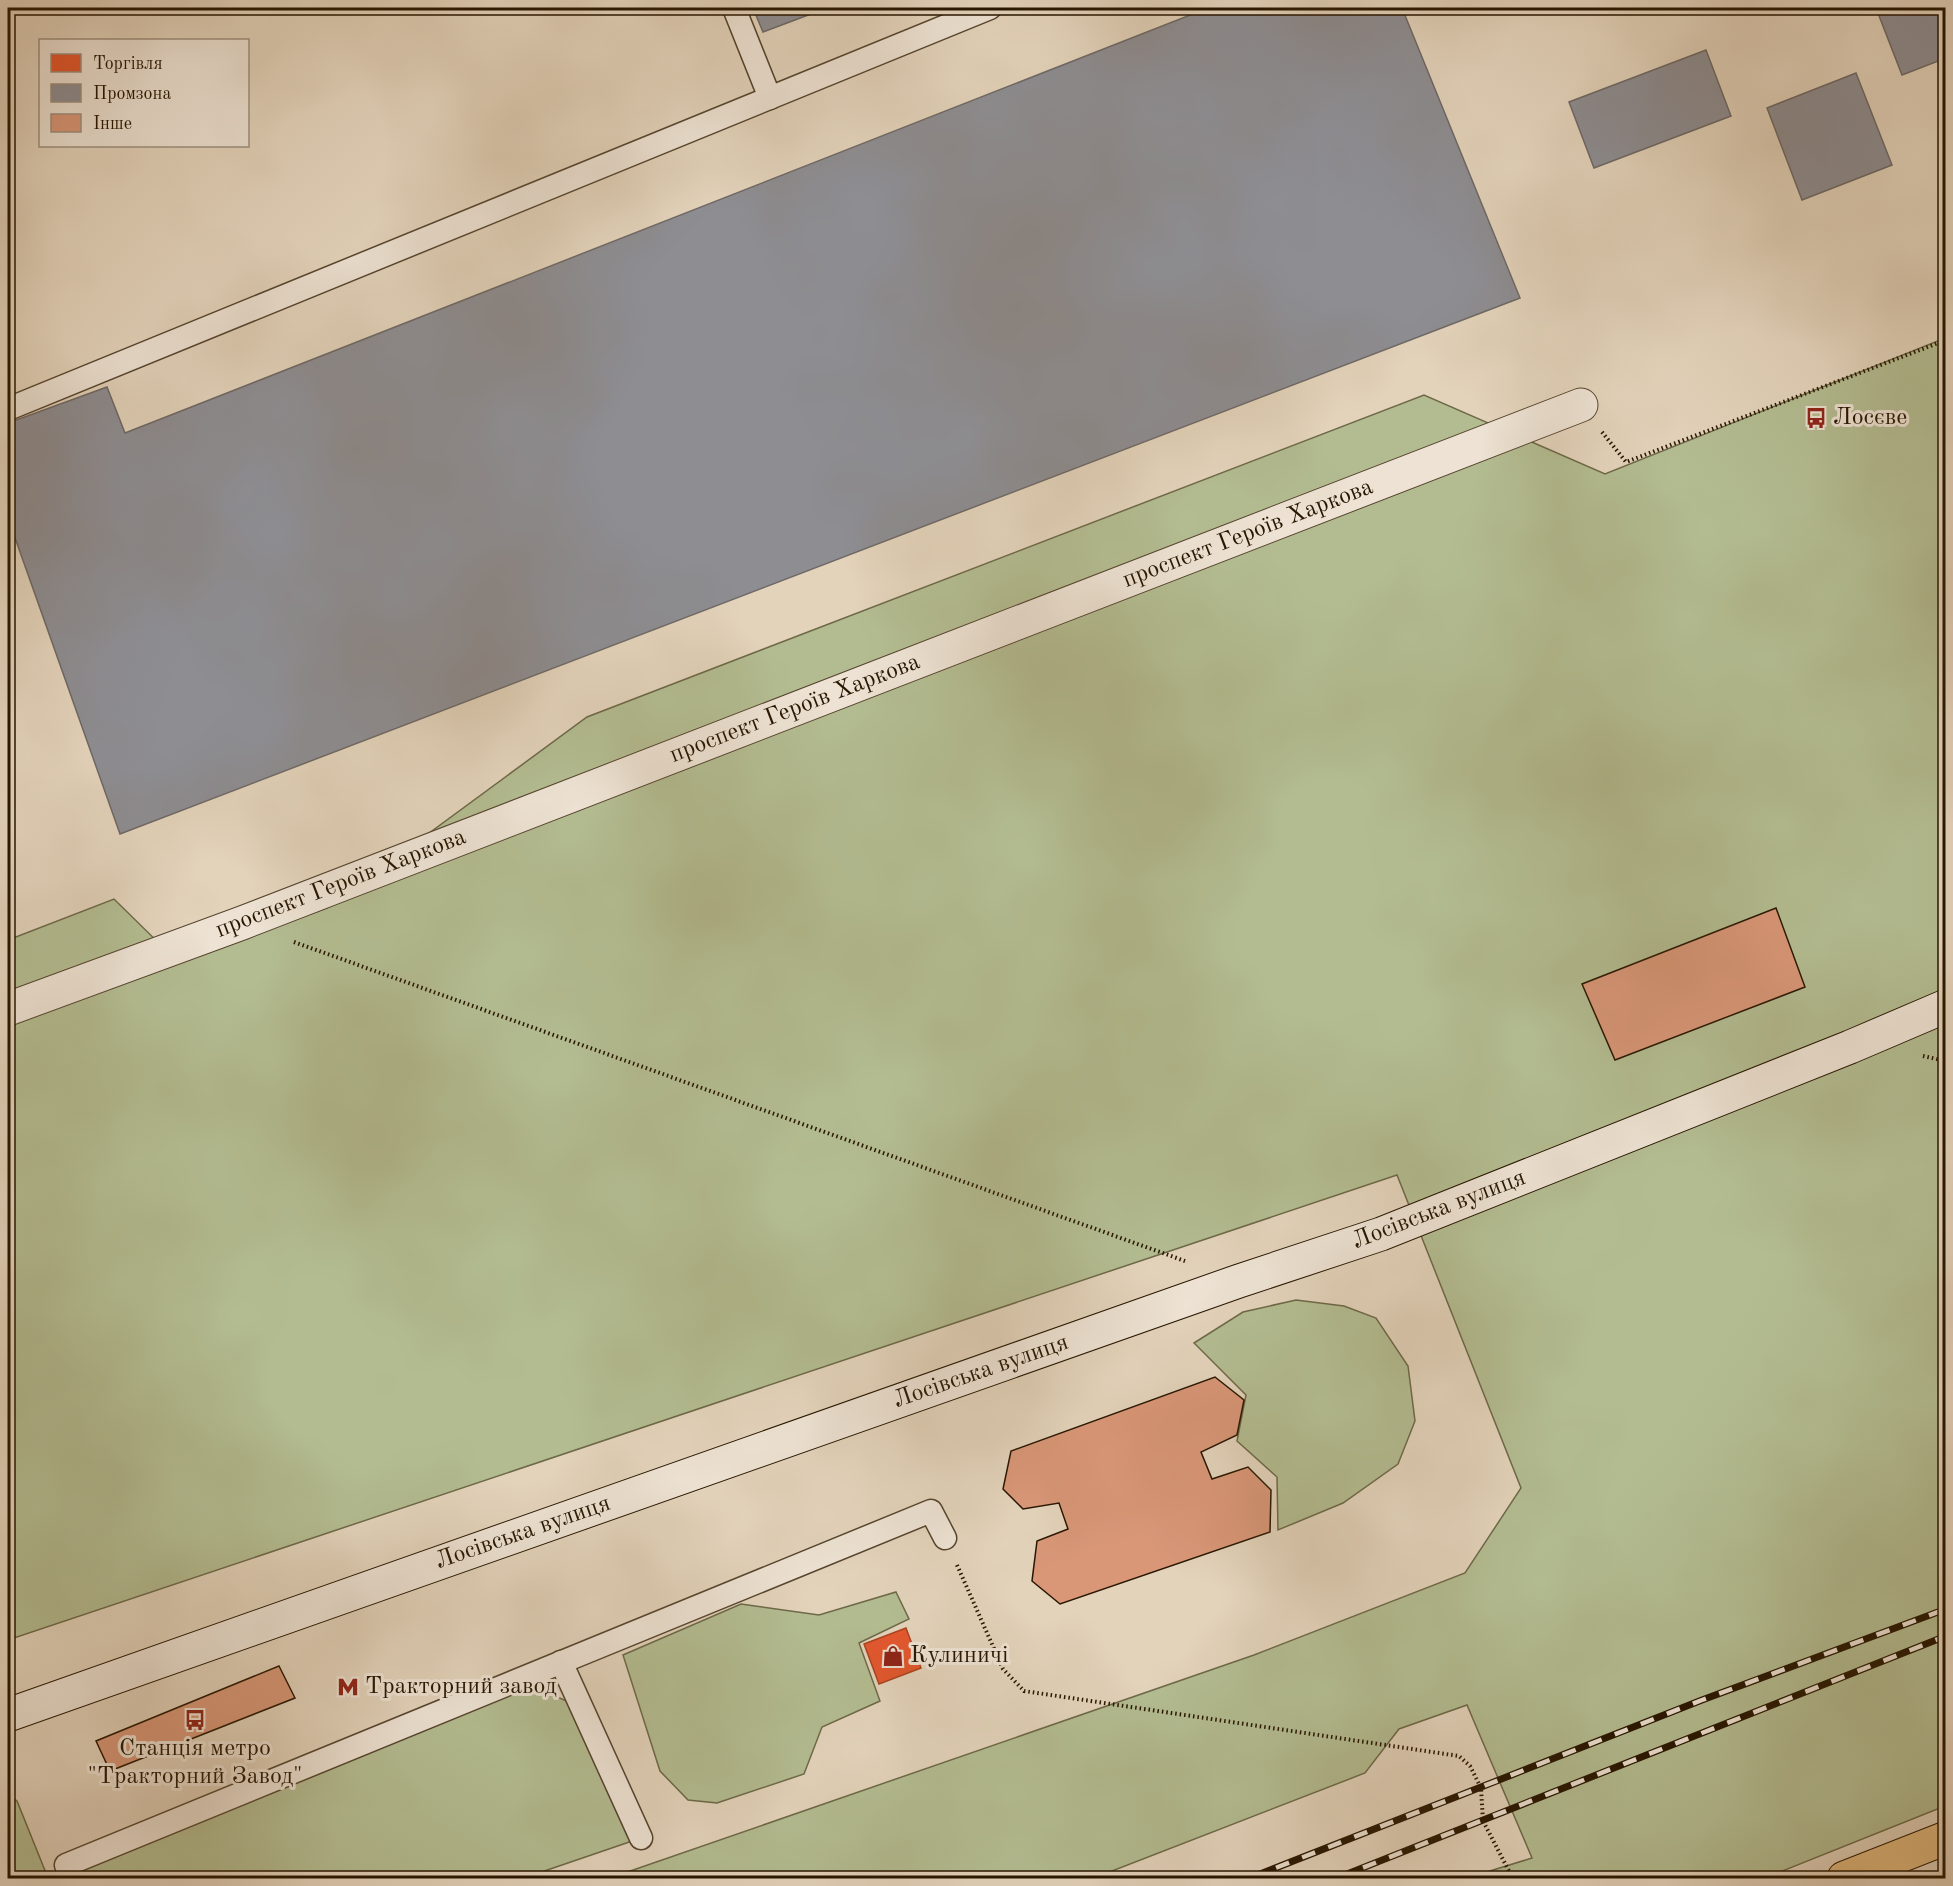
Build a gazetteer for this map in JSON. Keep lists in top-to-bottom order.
{
  "streets": {
    "main road": ["проспект Героїв Харкова", "Лосівська вулиця"]
  },
  "places": {
    "bus stop": ["Лосєве", "Станція метро \"Тракторний Завод\""],
    "shop": ["Кулиничі"],
    "metro station": ["Тракторний завод"]
  },
  "legend": ["Торгівля", "Промзона", "Інше"]
}
